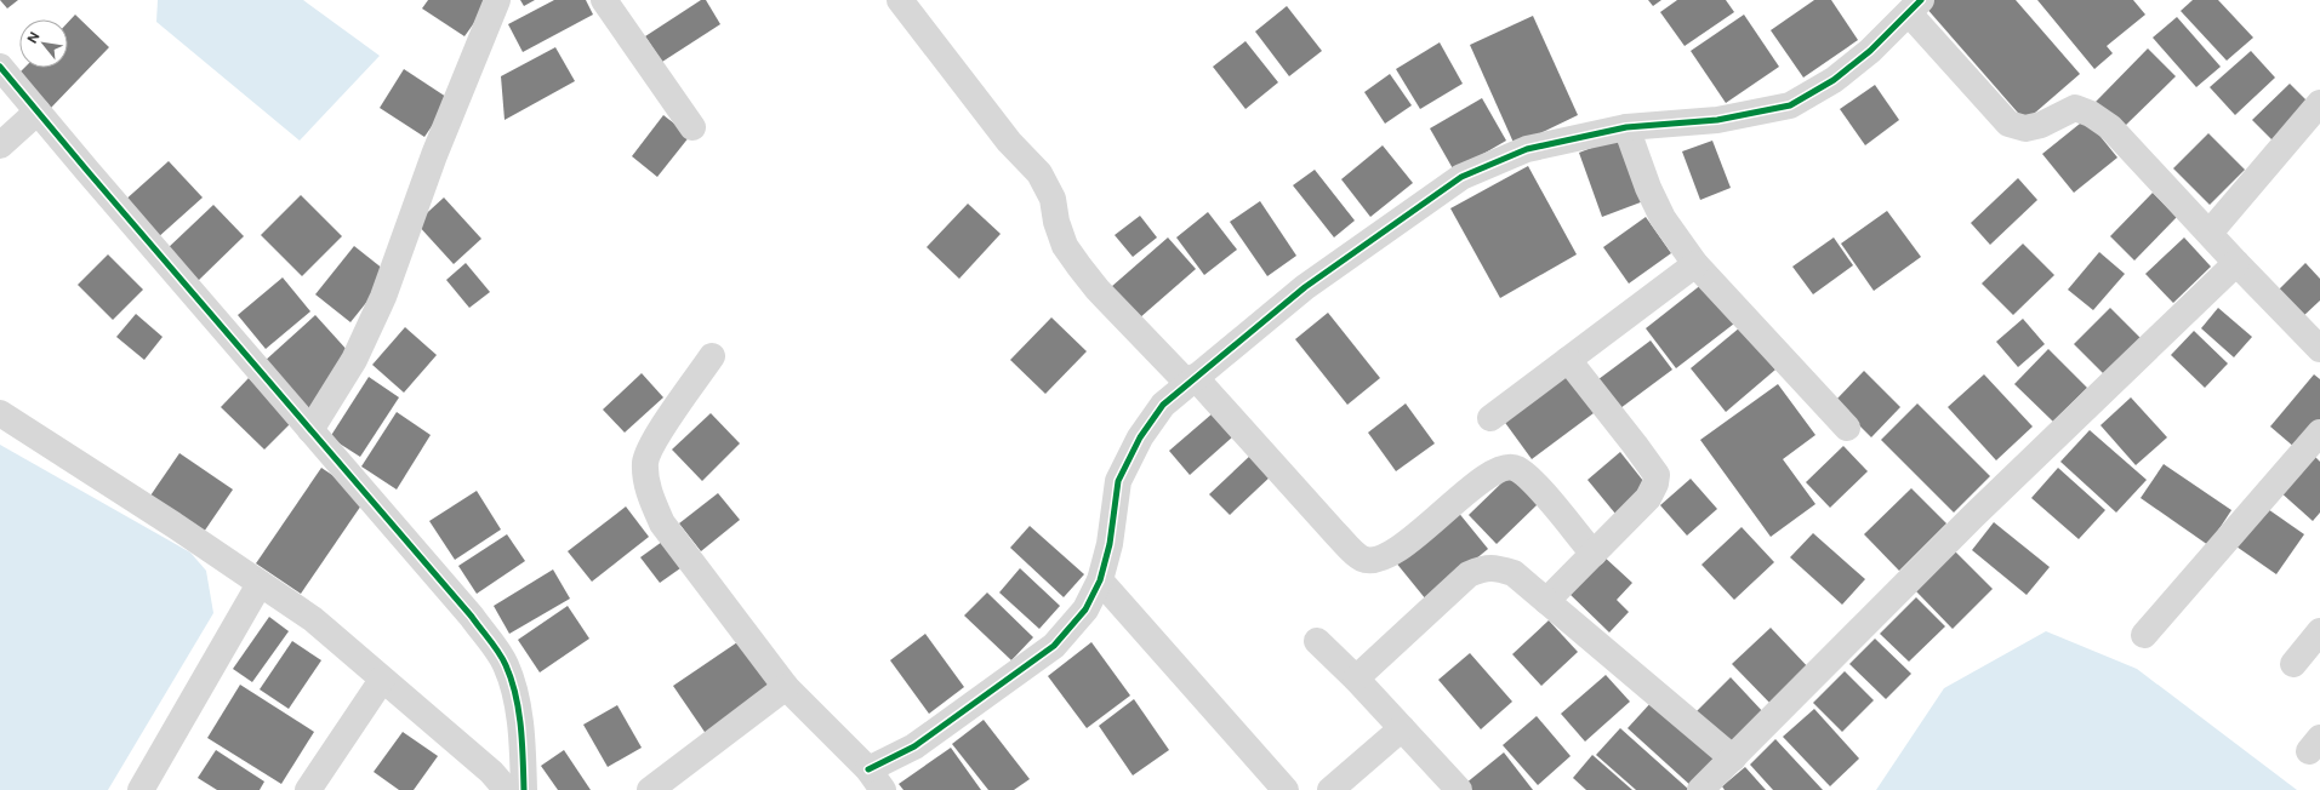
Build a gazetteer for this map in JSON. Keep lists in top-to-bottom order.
{
  "north": "top left"
}
